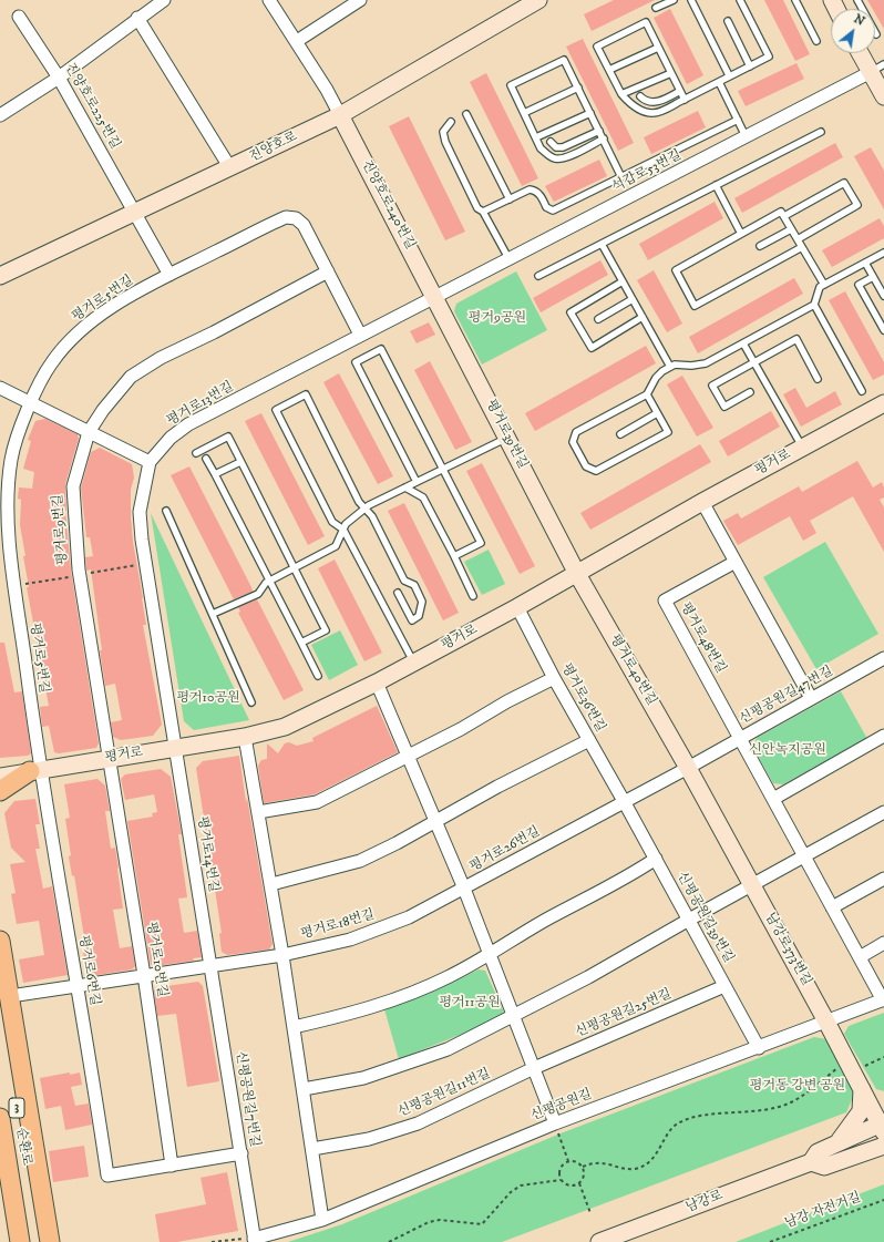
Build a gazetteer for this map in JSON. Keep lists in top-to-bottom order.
{
  "streets": {
    "main road": ["3", "순환로"],
    "street": [
      "진양호로225번길",
      "진양호로",
      "석갑로53번길",
      "진양호로240번길",
      "평거로5번길",
      "평거로13번길",
      "평거로39번길",
      "평거로",
      "평거로9번길",
      "평거로48번길",
      "평거로40번길",
      "신평공원길47번길",
      "평거로36번길",
      "평거로26번길",
      "평거로14번길",
      "신평공원길39번길",
      "평거로18번길",
      "남강로373번길",
      "평거로10번길",
      "평거로6번길",
      "신평공원길25번길",
      "신평공원길11번길",
      "신평공원길7번길",
      "신평공원길",
      "남강로"
    ],
    "path": ["남강 자전거길"]
  },
  "crossings": [
    ["진양호로225번길", "진양호로"],
    ["진양호로225번길", "평거로5번길"],
    ["진양호로", "진양호로240번길"],
    ["석갑로53번길", "진양호로240번길"],
    ["석갑로53번길", "평거로13번길"],
    ["석갑로53번길", "평거로39번길"],
    ["진양호로240번길", "평거로13번길"],
    ["진양호로240번길", "평거로39번길"],
    ["평거로5번길", "평거로"],
    ["평거로5번길", "평거로9번길"],
    ["평거로5번길", "평거로6번길"],
    ["평거로13번길", "평거로39번길"],
    ["평거로13번길", "평거로"],
    ["평거로13번길", "평거로14번길"],
    ["평거로39번길", "평거로"],
    ["평거로39번길", "평거로40번길"],
    ["평거로", "평거로9번길"],
    ["평거로", "평거로40번길"],
    ["평거로", "평거로36번길"],
    ["평거로", "평거로26번길"],
    ["평거로", "평거로14번길"],
    ["평거로", "평거로10번길"],
    ["평거로", "평거로6번길"],
    ["평거로9번길", "평거로10번길"],
    ["평거로48번길", "신평공원길47번길"],
    ["평거로48번길", "평거로26번길"],
    ["평거로40번길", "평거로26번길"],
    ["평거로40번길", "남강로373번길"],
    ["신평공원길47번길", "평거로26번길"],
    ["신평공원길47번길", "신평공원길"],
    ["평거로36번길", "평거로26번길"],
    ["평거로36번길", "신평공원길39번길"],
    ["평거로26번길", "신평공원길39번길"],
    ["평거로26번길", "평거로18번길"],
    ["평거로26번길", "남강로373번길"],
    ["평거로14번길", "평거로18번길"],
    ["평거로14번길", "신평공원길7번길"],
    ["신평공원길39번길", "신평공원길25번길"],
    ["신평공원길39번길", "신평공원길"],
    ["평거로18번길", "평거로10번길"],
    ["평거로18번길", "평거로6번길"],
    ["평거로18번길", "신평공원길7번길"],
    ["평거로18번길", "순환로"],
    ["남강로373번길", "신평공원길"],
    ["남강로373번길", "남강로"],
    ["평거로10번길", "평거로6번길"],
    ["신평공원길25번길", "신평공원길11번길"],
    ["신평공원길7번길", "신평공원길"],
    ["3", "순환로"]
  ],
  "parks": [
    "평거9공원",
    "평거10공원",
    "신안녹지공원",
    "평거11공원",
    "평거동 강변 공원"
  ],
  "north": "top right"
}
